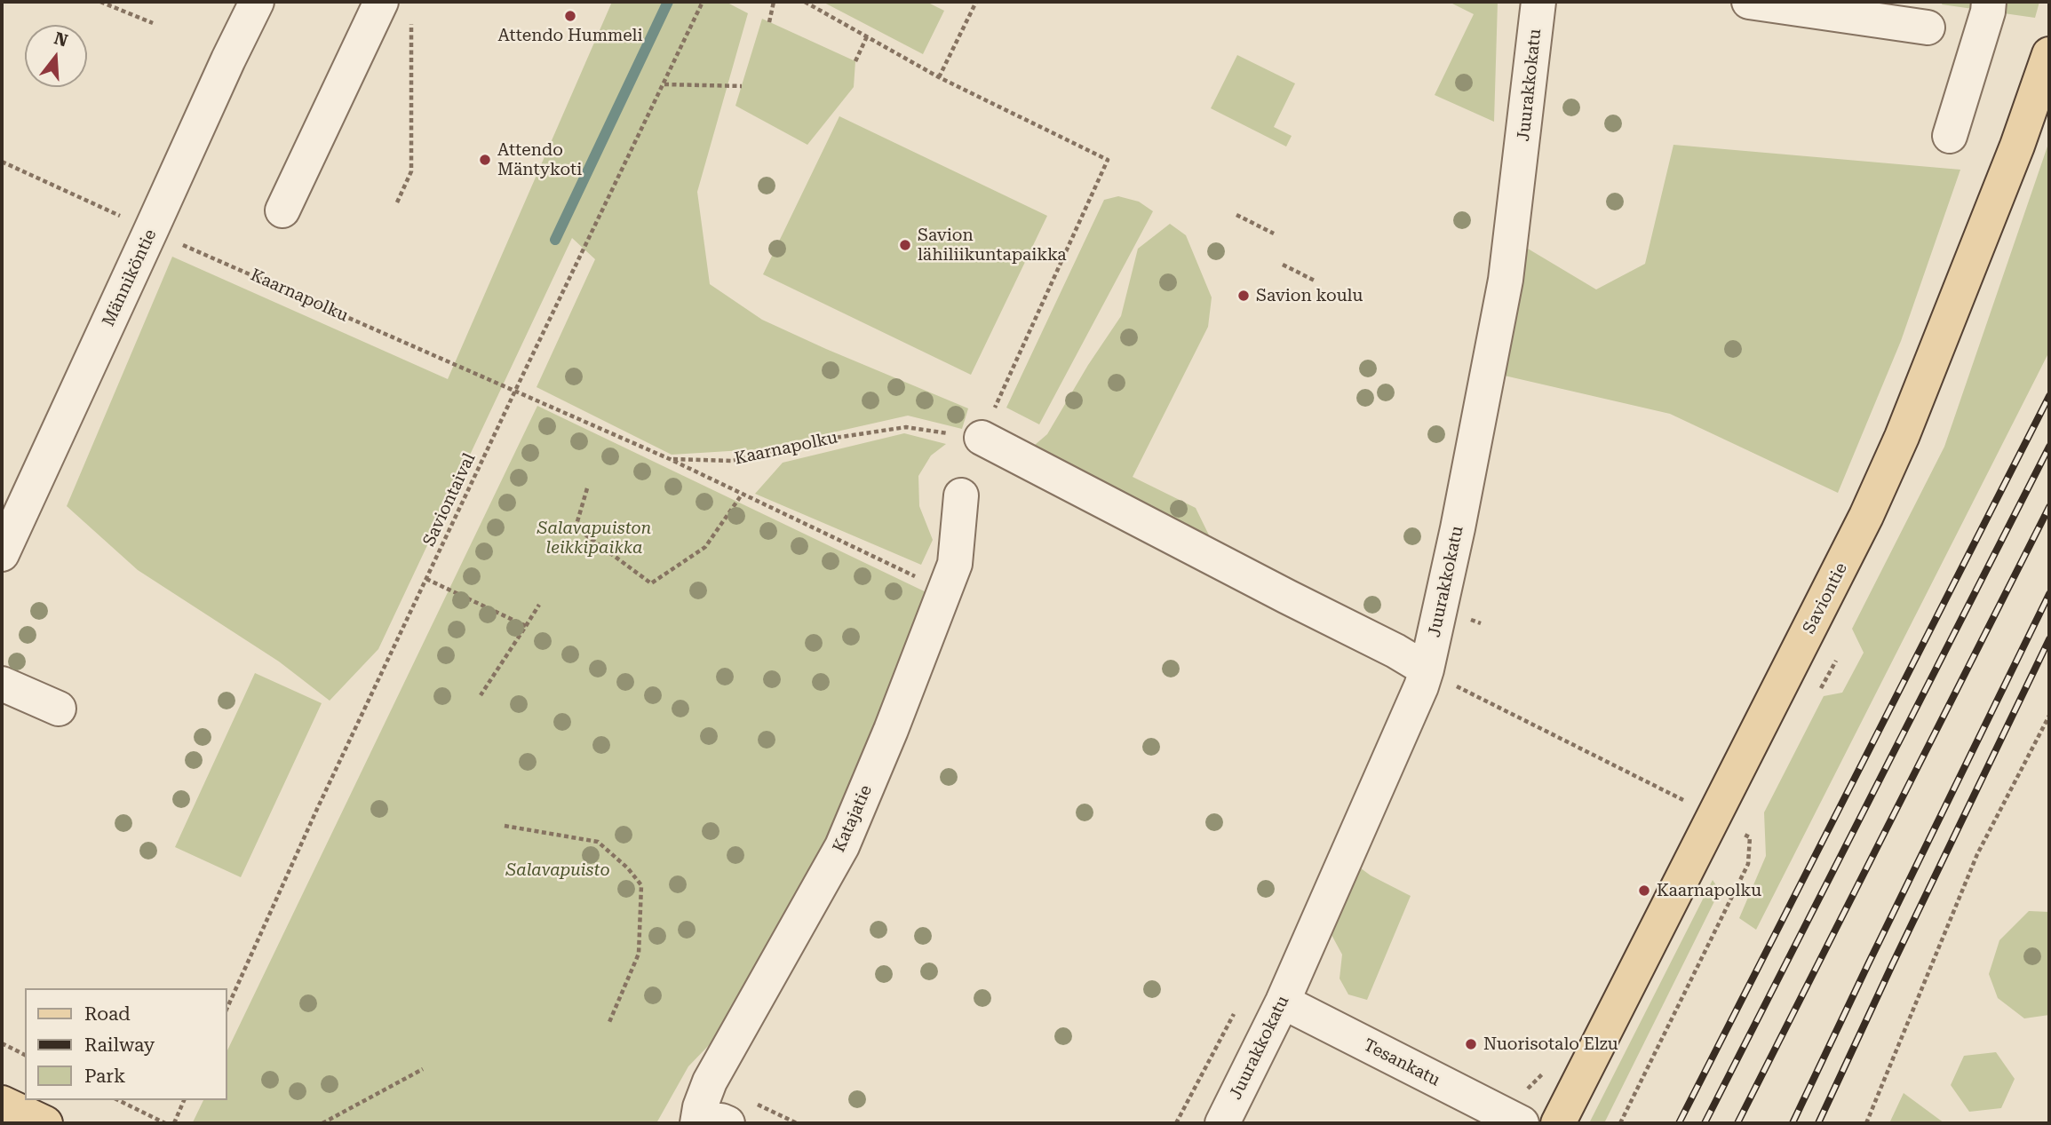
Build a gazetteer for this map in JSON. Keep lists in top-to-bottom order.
{
  "streets": {
    "main road": ["Saviontie"],
    "street": [
      "Juurakkokatu",
      "Männiköntie",
      "Katajatie",
      "Tesankatu"
    ],
    "path": ["Kaarnapolku", "Saviontaival"]
  },
  "crossings": [
    ["Juurakkokatu", "Tesankatu"],
    ["Männiköntie", "Kaarnapolku"],
    ["Kaarnapolku", "Saviontaival"]
  ],
  "parks": ["Salavapuiston leikkipaikka", "Salavapuisto"],
  "places": [
    "Attendo Hummeli",
    "Attendo Mäntykoti",
    "Savion lähiliikuntapaikka",
    "Savion koulu",
    "Kaarnapolku",
    "Nuorisotalo Elzu"
  ],
  "legend": ["Road", "Railway", "Park"],
  "north": "top"
}
